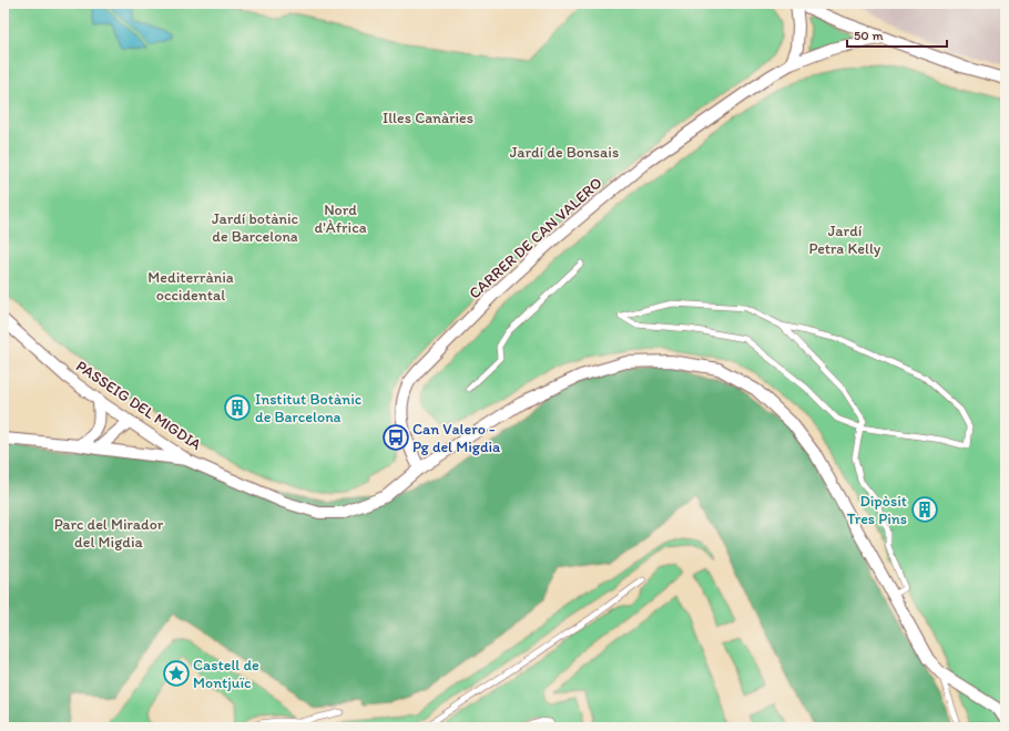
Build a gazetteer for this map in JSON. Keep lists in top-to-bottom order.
{
  "streets": {
    "street": ["CARRER DE CAN VALERO", "PASSEIG DEL MIGDIA"]
  },
  "crossings": [
    ["CARRER DE CAN VALERO", "PASSEIG DEL MIGDIA"]
  ],
  "parks": [
    "Illes Canàries",
    "Jardí de Bonsais",
    "Nord d'Àfrica",
    "Jardí botànic de Barcelona",
    "Jardí Petra Kelly",
    "Mediterrània occidental",
    "Parc del Mirador del Migdia"
  ],
  "places": {
    "building": ["Institut Botànic de Barcelona", "Dipòsit Tres Pins"],
    "bus stop": ["Can Valero - Pg del Migdia"],
    "place": ["Castell de Montjuïc"]
  },
  "scale_bar": "50 m"
}
